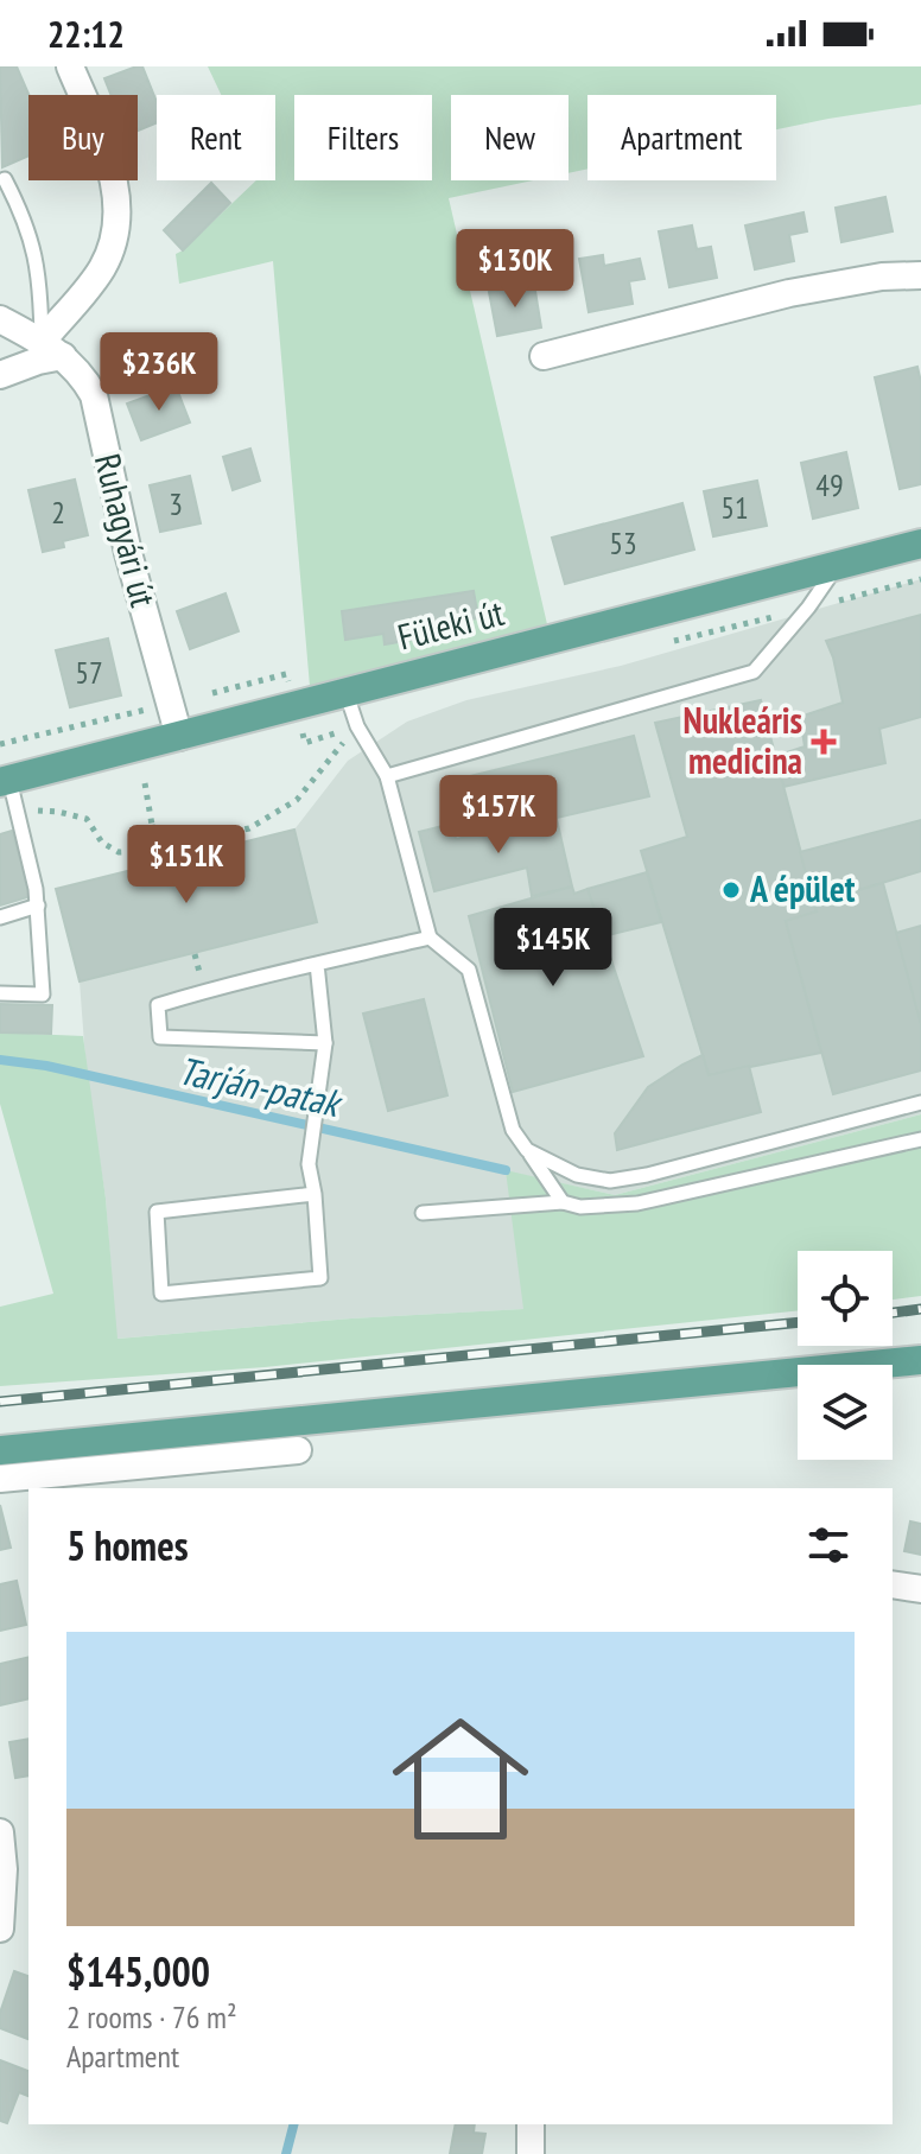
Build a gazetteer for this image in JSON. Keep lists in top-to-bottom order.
{
  "streets": {
    "main road": ["Füleki út"],
    "street": ["Ruhagyári út"]
  },
  "crossings": [
    ["Ruhagyári út", "Füleki út"]
  ],
  "water": ["Tarján-patak"],
  "places": {
    "health": ["Nukleáris medicina"],
    "other": ["A épület"]
  },
  "house_numbers": [
    "49",
    "3",
    "51",
    "2",
    "53",
    "57"
  ],
  "page": {
    "status": "22:12",
    "chip": [
      "Buy",
      "Rent",
      "Filters",
      "New",
      "Apartment"
    ],
    "price": [
      "$130K",
      "$236K",
      "$157K",
      "$151K",
      "$145K"
    ],
    "heading": "5 homes",
    "list": [
      {
        "name": "$145,000",
        "note": "2 rooms · 76 m² · Apartment"
      }
    ]
  }
}
